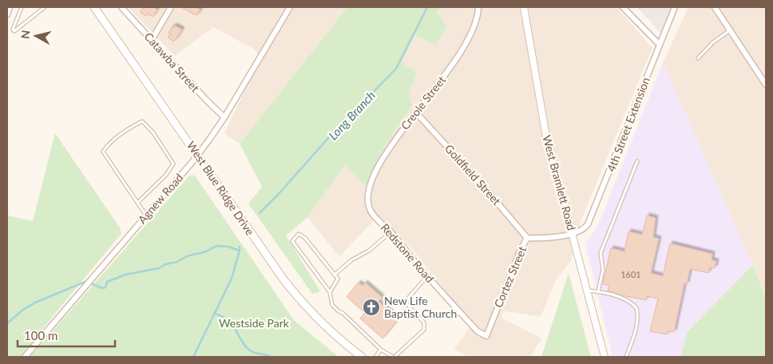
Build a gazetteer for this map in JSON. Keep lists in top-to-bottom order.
{
  "streets": {
    "main road": ["West Blue Ridge Drive"],
    "street": [
      "Catawba Street",
      "Creole Street",
      "4th Street Extension",
      "Goldfield Street",
      "West Bramlett Road",
      "Agnew Road",
      "Redstone Road",
      "Cortez Street"
    ]
  },
  "crossings": [
    ["Catawba Street", "Agnew Road"],
    ["Creole Street", "Goldfield Street"],
    ["Creole Street", "Redstone Road"],
    ["4th Street Extension", "West Bramlett Road"],
    ["4th Street Extension", "Cortez Street"],
    ["Goldfield Street", "Cortez Street"],
    ["West Bramlett Road", "Cortez Street"],
    ["West Blue Ridge Drive", "Agnew Road"],
    ["Redstone Road", "Cortez Street"]
  ],
  "water": ["Long Branch"],
  "parks": ["Westside Park"],
  "places": {
    "church": ["New Life Baptist Church"]
  },
  "house_numbers": ["1601"],
  "scale_bar": "100 m",
  "north": "left"
}
